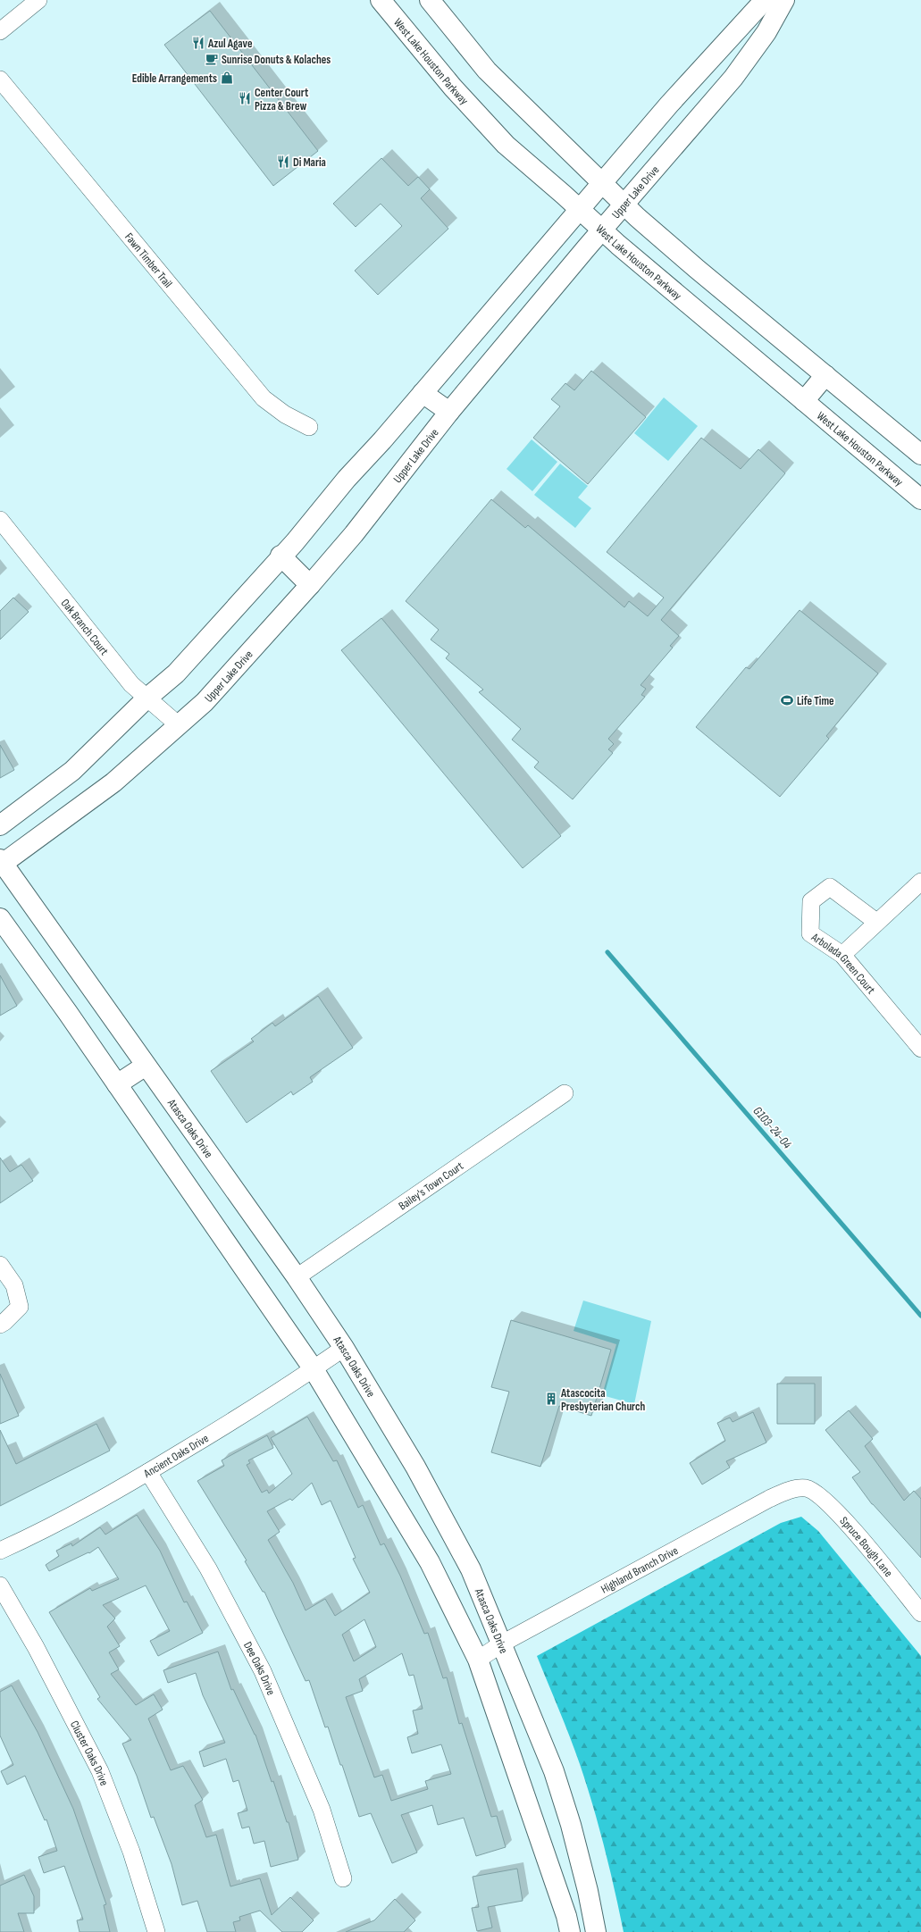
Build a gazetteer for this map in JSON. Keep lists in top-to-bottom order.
{
  "streets": {
    "street": [
      "West Lake Houston Parkway",
      "Upper Lake Drive",
      "Fawn Timber Trail",
      "Oak Branch Court",
      "Arbolada Green Court",
      "Atasca Oaks Drive",
      "Bailey's Town Court",
      "Ancient Oaks Drive",
      "Spruce Bough Lane",
      "Highland Branch Drive",
      "Dee Oaks Drive",
      "Cluster Oaks Drive"
    ]
  },
  "crossings": [
    ["West Lake Houston Parkway", "Upper Lake Drive"],
    ["Upper Lake Drive", "Oak Branch Court"],
    ["Upper Lake Drive", "Atasca Oaks Drive"],
    ["Atasca Oaks Drive", "Bailey's Town Court"],
    ["Atasca Oaks Drive", "Ancient Oaks Drive"],
    ["Atasca Oaks Drive", "Highland Branch Drive"],
    ["Ancient Oaks Drive", "Dee Oaks Drive"],
    ["Spruce Bough Lane", "Highland Branch Drive"]
  ],
  "water": ["G103-24-04"],
  "places": {
    "restaurant": ["Azul Agave", "Center Court Pizza & Brew", "Di Maria"],
    "cafe": ["Sunrise Donuts & Kolaches"],
    "shop": ["Edible Arrangements"],
    "sports": ["Life Time"],
    "building": ["Atascocita Presbyterian Church"]
  }
}
